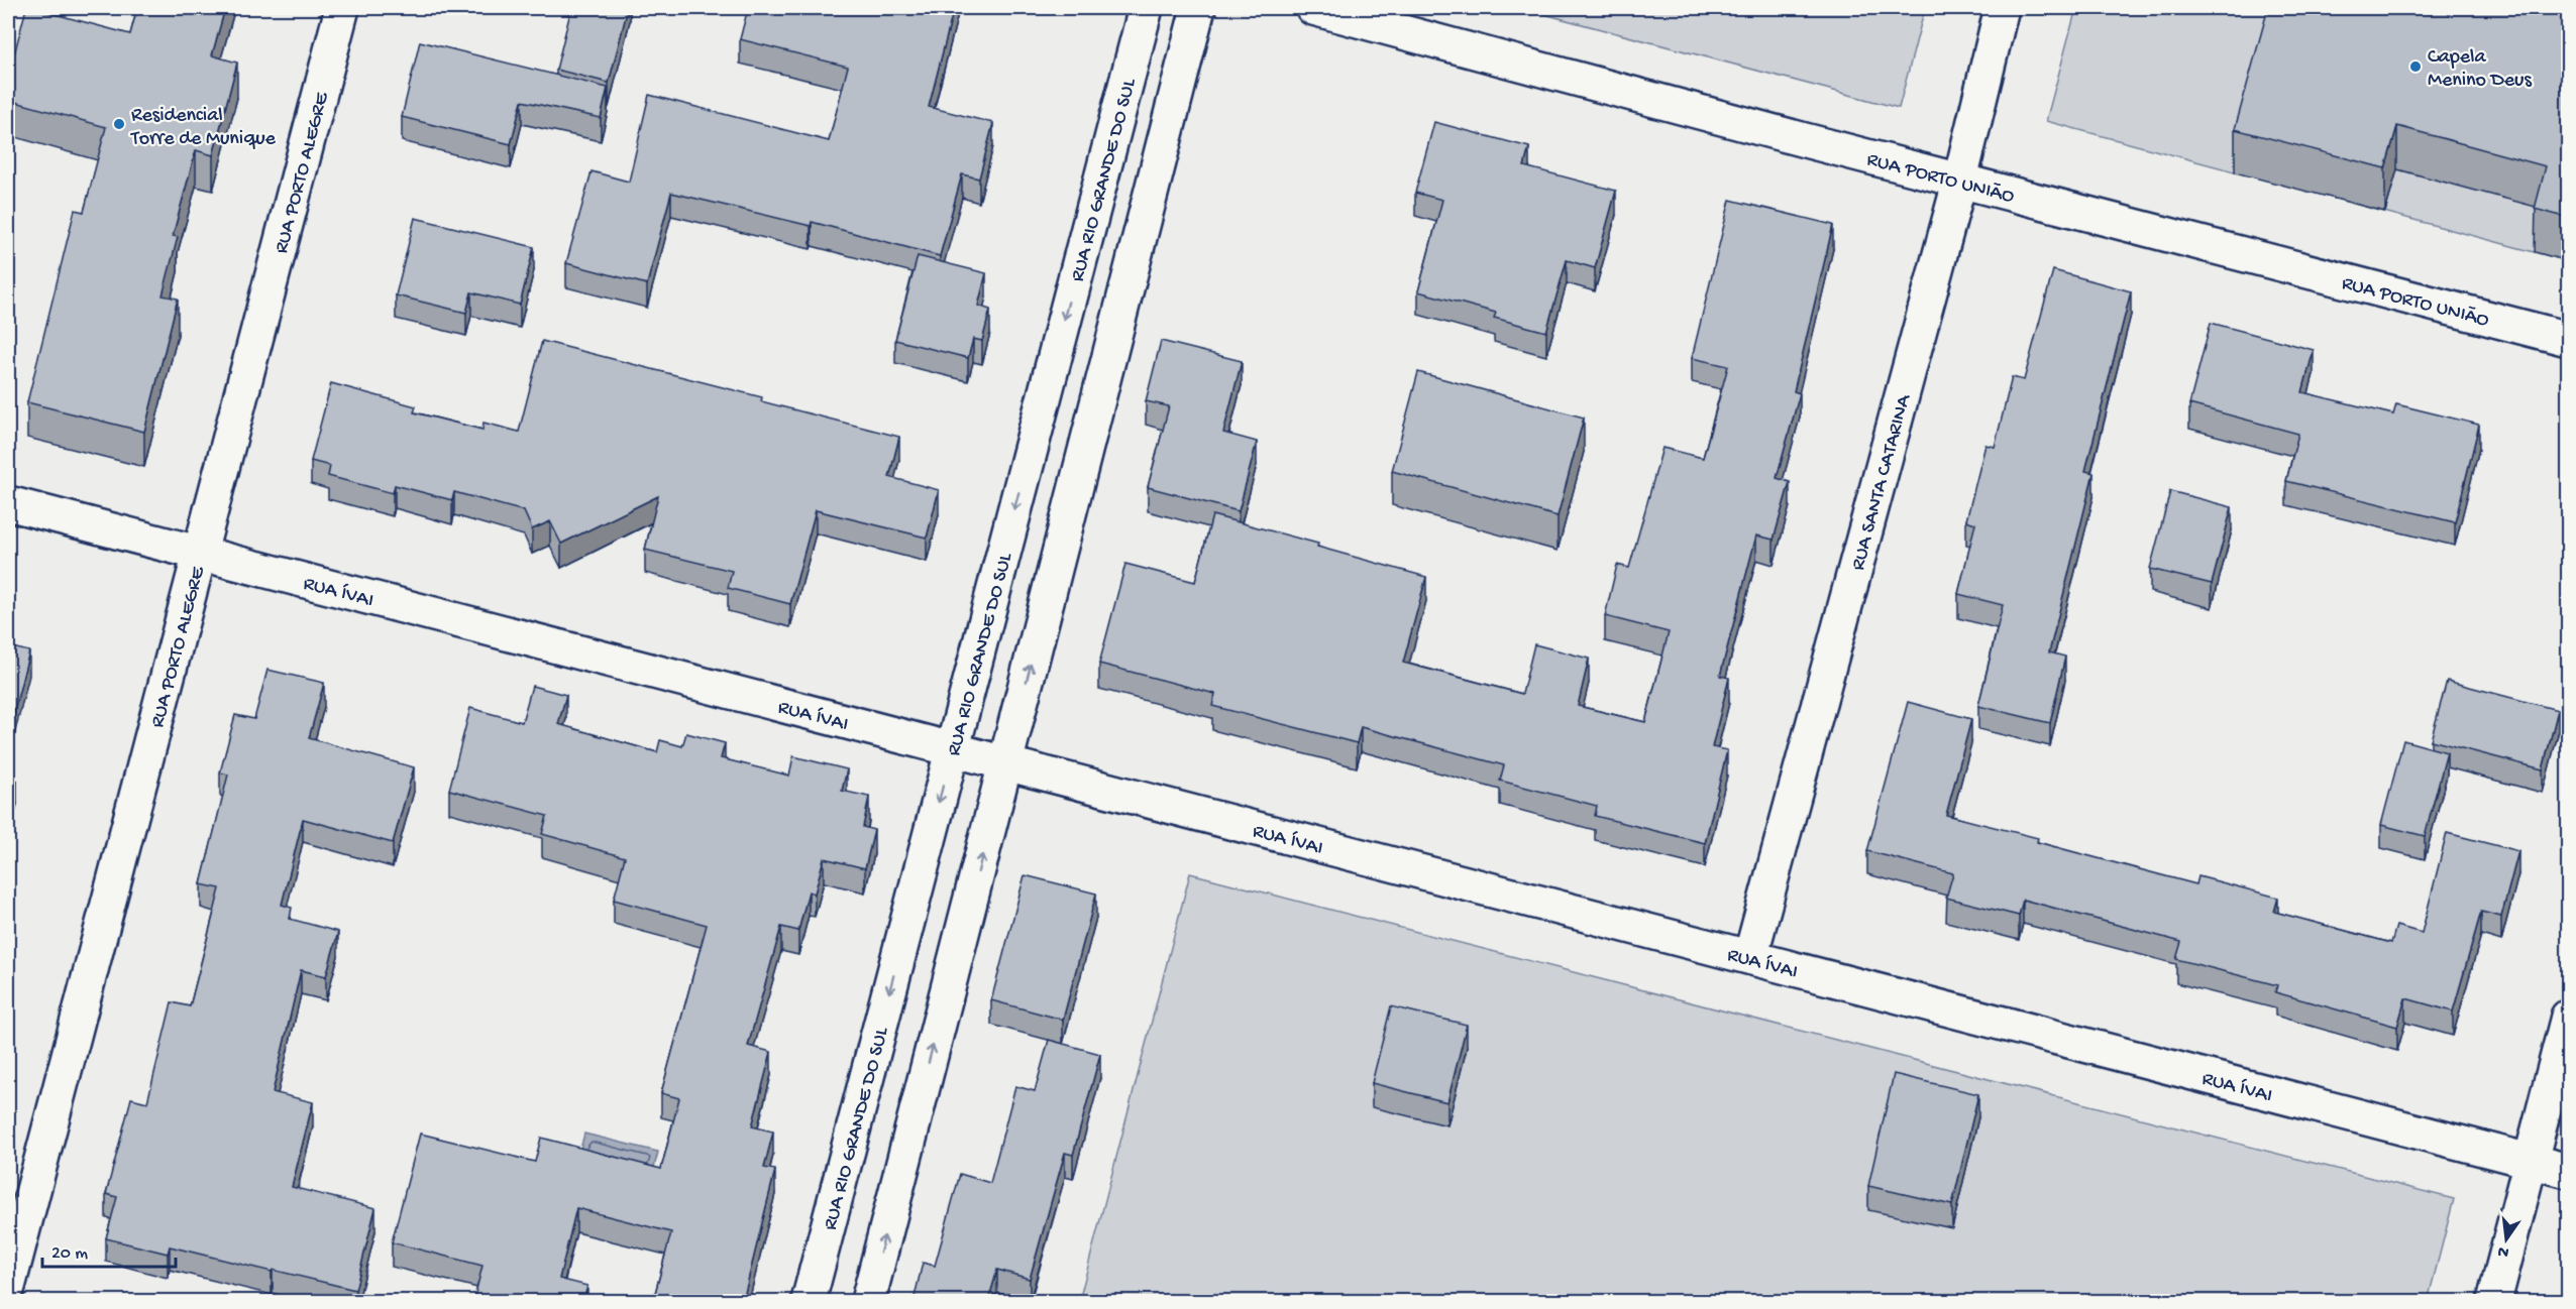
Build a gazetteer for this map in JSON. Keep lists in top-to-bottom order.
{
  "streets": {
    "street": [
      "RUA PORTO ALEGRE",
      "RUA PORTO UNIÃO",
      "RUA RIO GRANDE DO SUL",
      "RUA SANTA CATARINA",
      "RUA ÍVAI"
    ]
  },
  "crossings": [
    ["RUA PORTO ALEGRE", "RUA ÍVAI"],
    ["RUA PORTO UNIÃO", "RUA SANTA CATARINA"],
    ["RUA RIO GRANDE DO SUL", "RUA ÍVAI"],
    ["RUA SANTA CATARINA", "RUA ÍVAI"]
  ],
  "places": ["Capela Menino Deus", "Residencial Torre de Munique"],
  "scale_bar": "20 m",
  "north": "bottom"
}
